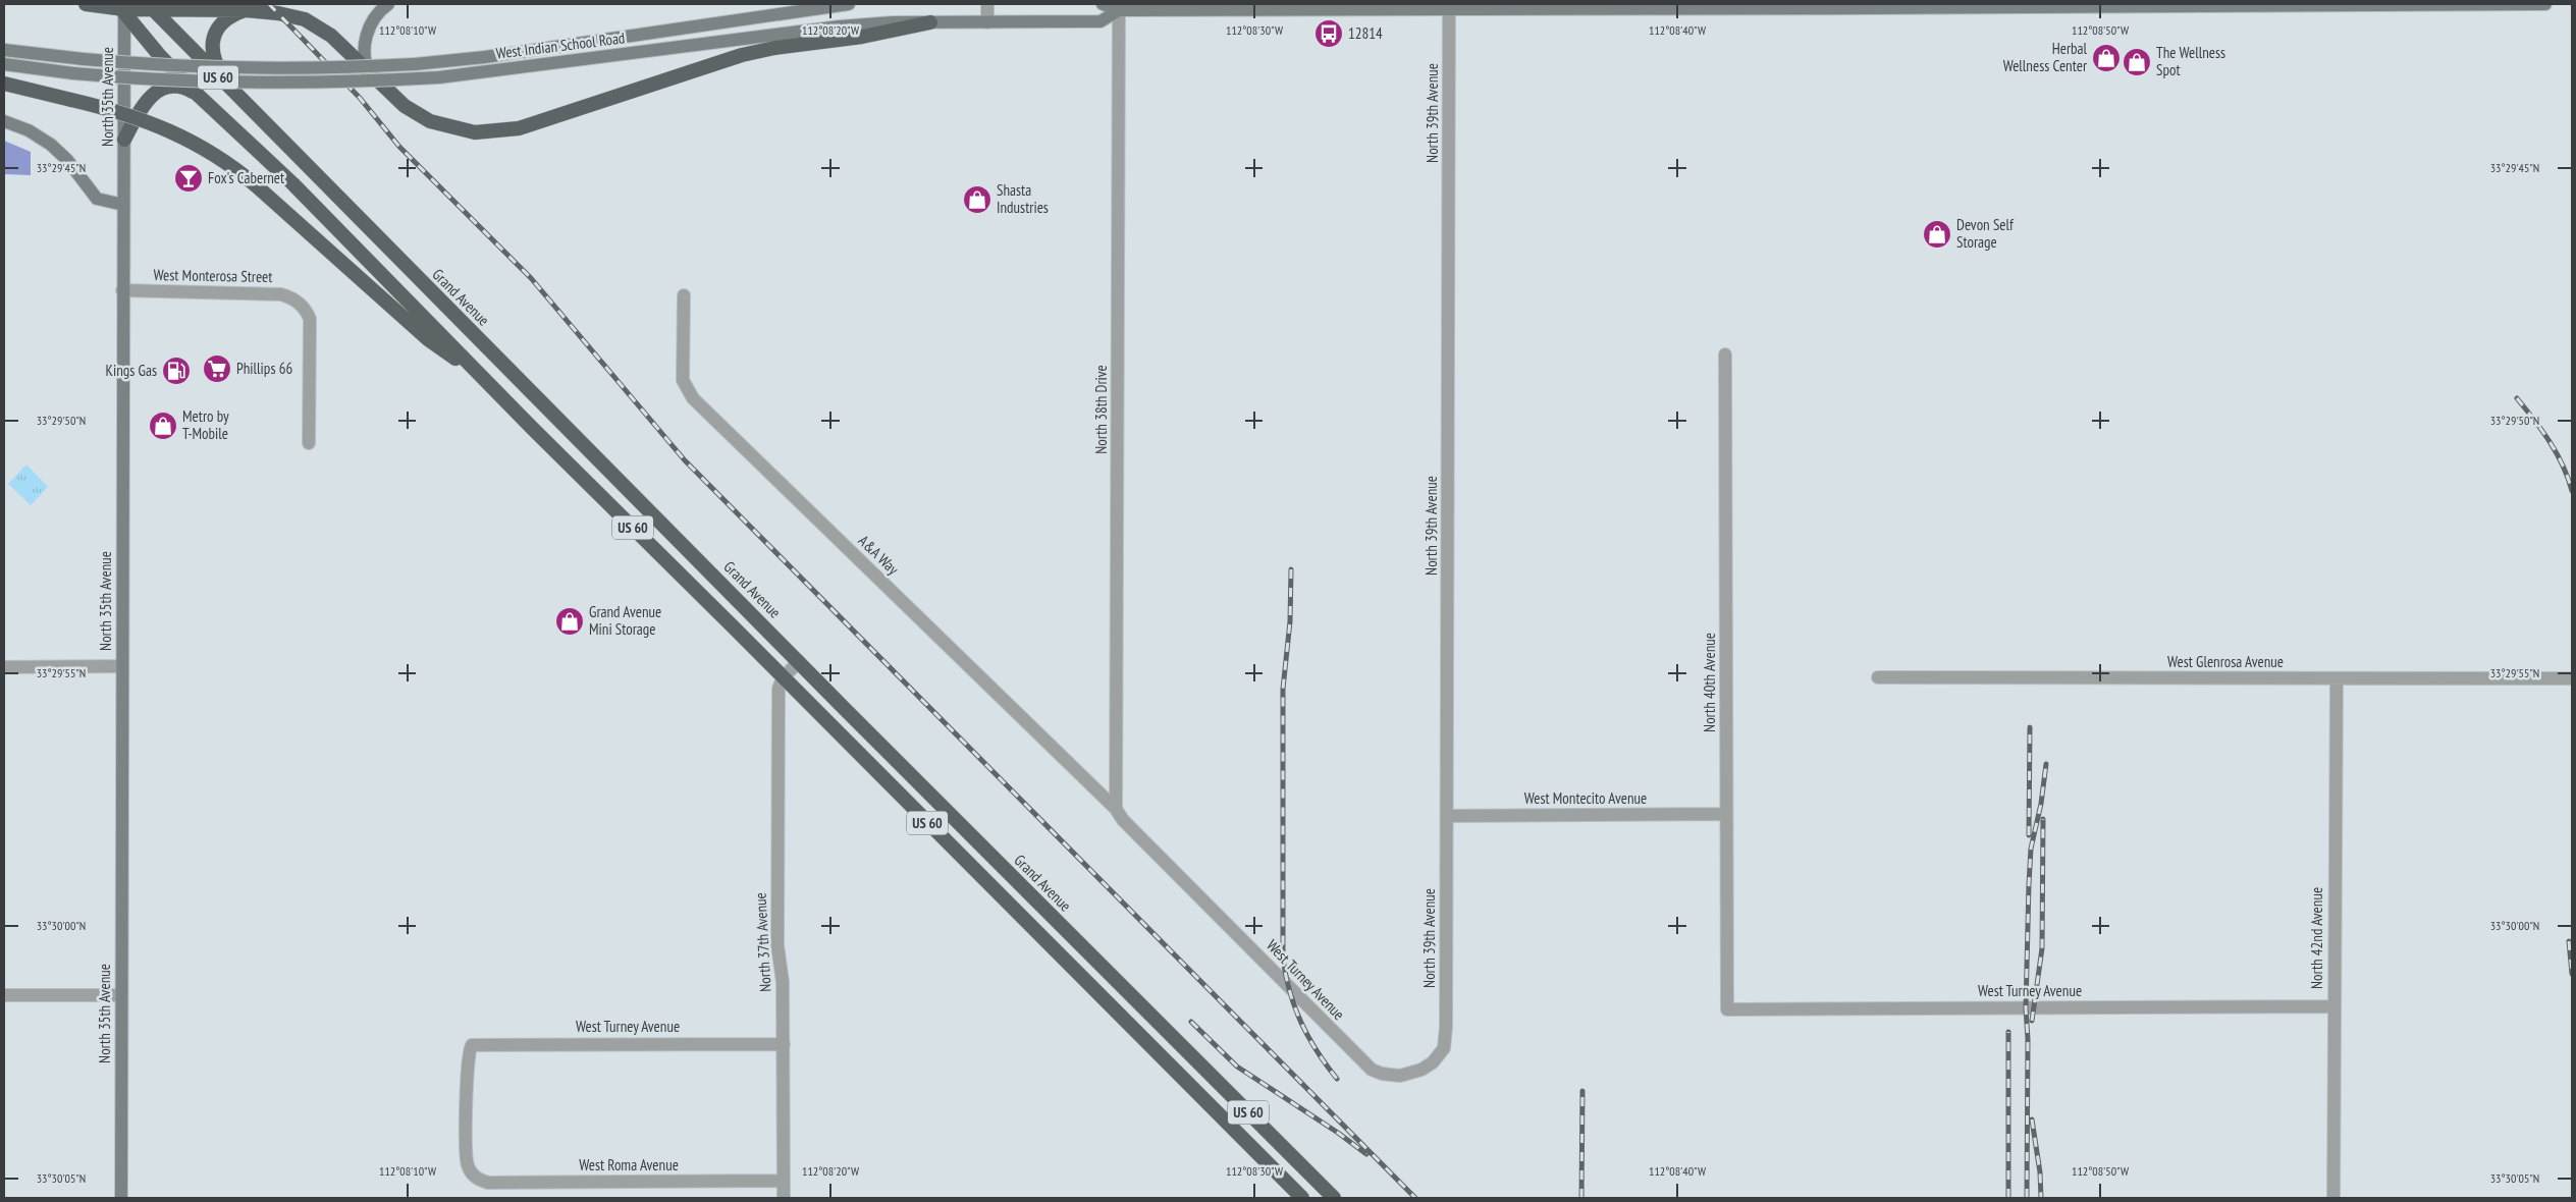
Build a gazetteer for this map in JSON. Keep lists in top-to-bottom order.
{
  "streets": {
    "highway": ["US 60", "Grand Avenue"],
    "main road": ["West Indian School Road", "North 35th Avenue"],
    "street": [
      "North 39th Avenue",
      "West Monterosa Street",
      "North 38th Drive",
      "A&A Way",
      "West Glenrosa Avenue",
      "North 40th Avenue",
      "West Montecito Avenue",
      "North 42nd Avenue",
      "North 37th Avenue",
      "West Turney Avenue",
      "West Roma Avenue"
    ]
  },
  "crossings": [
    ["West Indian School Road", "North 39th Avenue"],
    ["West Indian School Road", "North 38th Drive"],
    ["US 60", "North 35th Avenue"],
    ["US 60", "North 37th Avenue"],
    ["North 35th Avenue", "West Monterosa Street"],
    ["North 39th Avenue", "West Montecito Avenue"],
    ["North 39th Avenue", "West Turney Avenue"],
    ["North 38th Drive", "A&A Way"],
    ["North 38th Drive", "West Turney Avenue"],
    ["A&A Way", "West Turney Avenue"],
    ["West Glenrosa Avenue", "North 42nd Avenue"],
    ["North 40th Avenue", "West Montecito Avenue"],
    ["North 40th Avenue", "West Turney Avenue"],
    ["North 42nd Avenue", "West Turney Avenue"],
    ["North 37th Avenue", "West Turney Avenue"],
    ["North 37th Avenue", "West Roma Avenue"],
    ["West Turney Avenue", "West Roma Avenue"]
  ],
  "places": {
    "bus stop": ["12814"],
    "shop": [
      "Herbal Wellness Center",
      "The Wellness Spot",
      "Shasta Industries",
      "Devon Self Storage",
      "Metro by T-Mobile",
      "Grand Avenue Mini Storage"
    ],
    "bar": ["Fox's Cabernet"],
    "supermarket": ["Phillips 66"],
    "fuel station": ["Kings Gas"]
  },
  "coordinates": [
    "112°08'10\"W",
    "112°08'20\"W",
    "112°08'30\"W",
    "112°08'40\"W",
    "112°08'50\"W",
    "33°29'45\"N",
    "33°29'50\"N",
    "33°29'55\"N",
    "33°30'00\"N",
    "33°30'05\"N"
  ]
}
